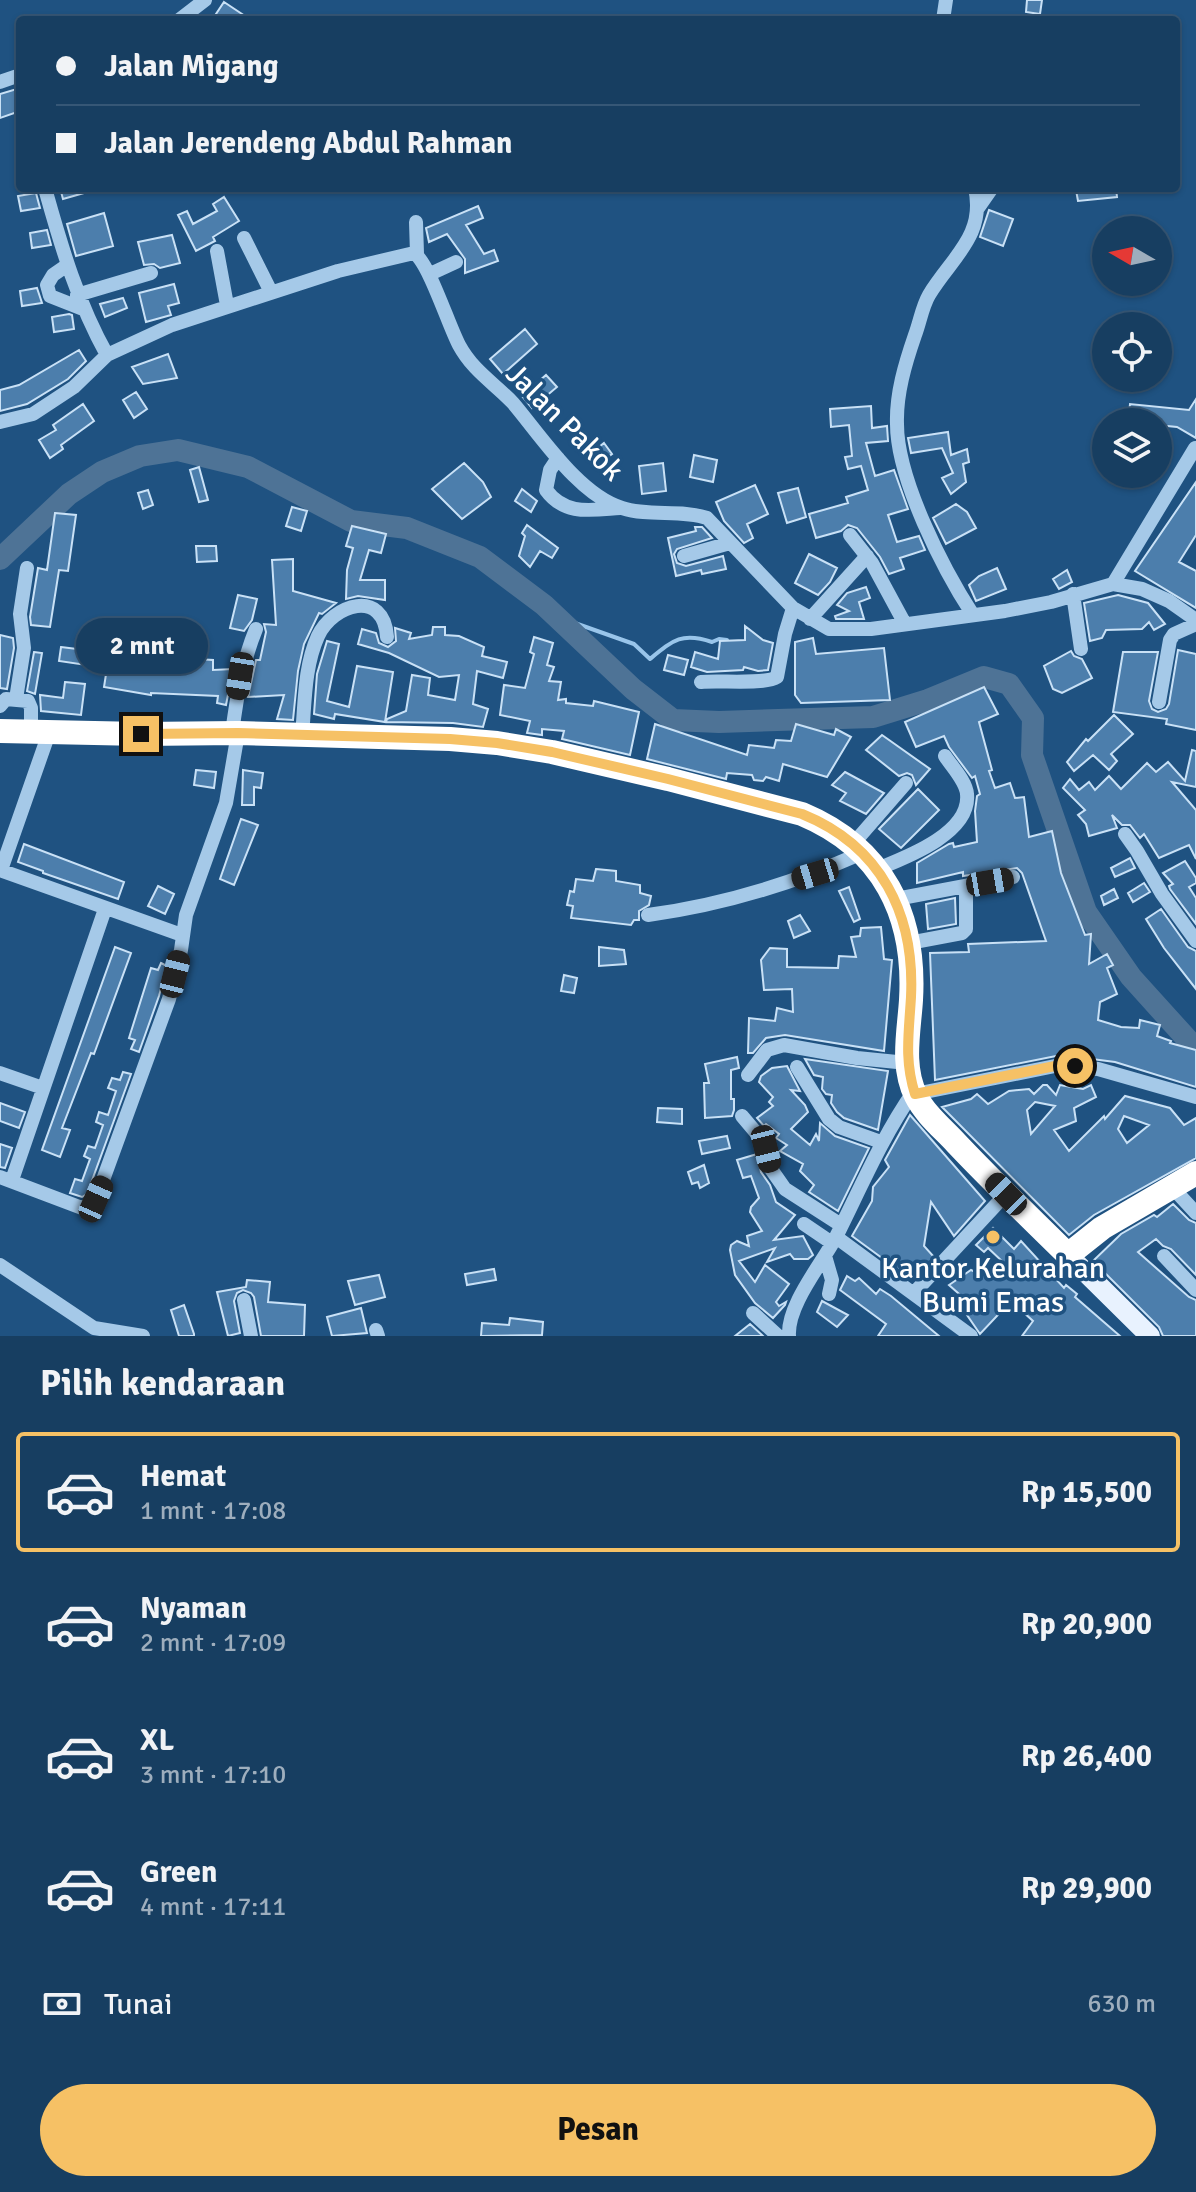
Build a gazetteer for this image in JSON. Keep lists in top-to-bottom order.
{
  "streets": {
    "street": ["Jalan Pakok"]
  },
  "places": ["Kantor Kelurahan Bumi Emas"],
  "north": "left",
  "page": {
    "banner": ["Jalan Migang", "Jalan Jerendeng Abdul Rahman"],
    "bubble": "2 mnt",
    "heading": "Pilih kendaraan",
    "list": [
      {
        "name": "Hemat",
        "note": "1 mnt · 17:08",
        "value": "Rp 15,500"
      },
      {
        "name": "Nyaman",
        "note": "2 mnt · 17:09",
        "value": "Rp 20,900"
      },
      {
        "name": "XL",
        "note": "3 mnt · 17:10",
        "value": "Rp 26,400"
      },
      {
        "name": "Green",
        "note": "4 mnt · 17:11",
        "value": "Rp 29,900"
      }
    ],
    "pay": ["Tunai", "630 m"],
    "buttons": "Pesan"
  }
}
